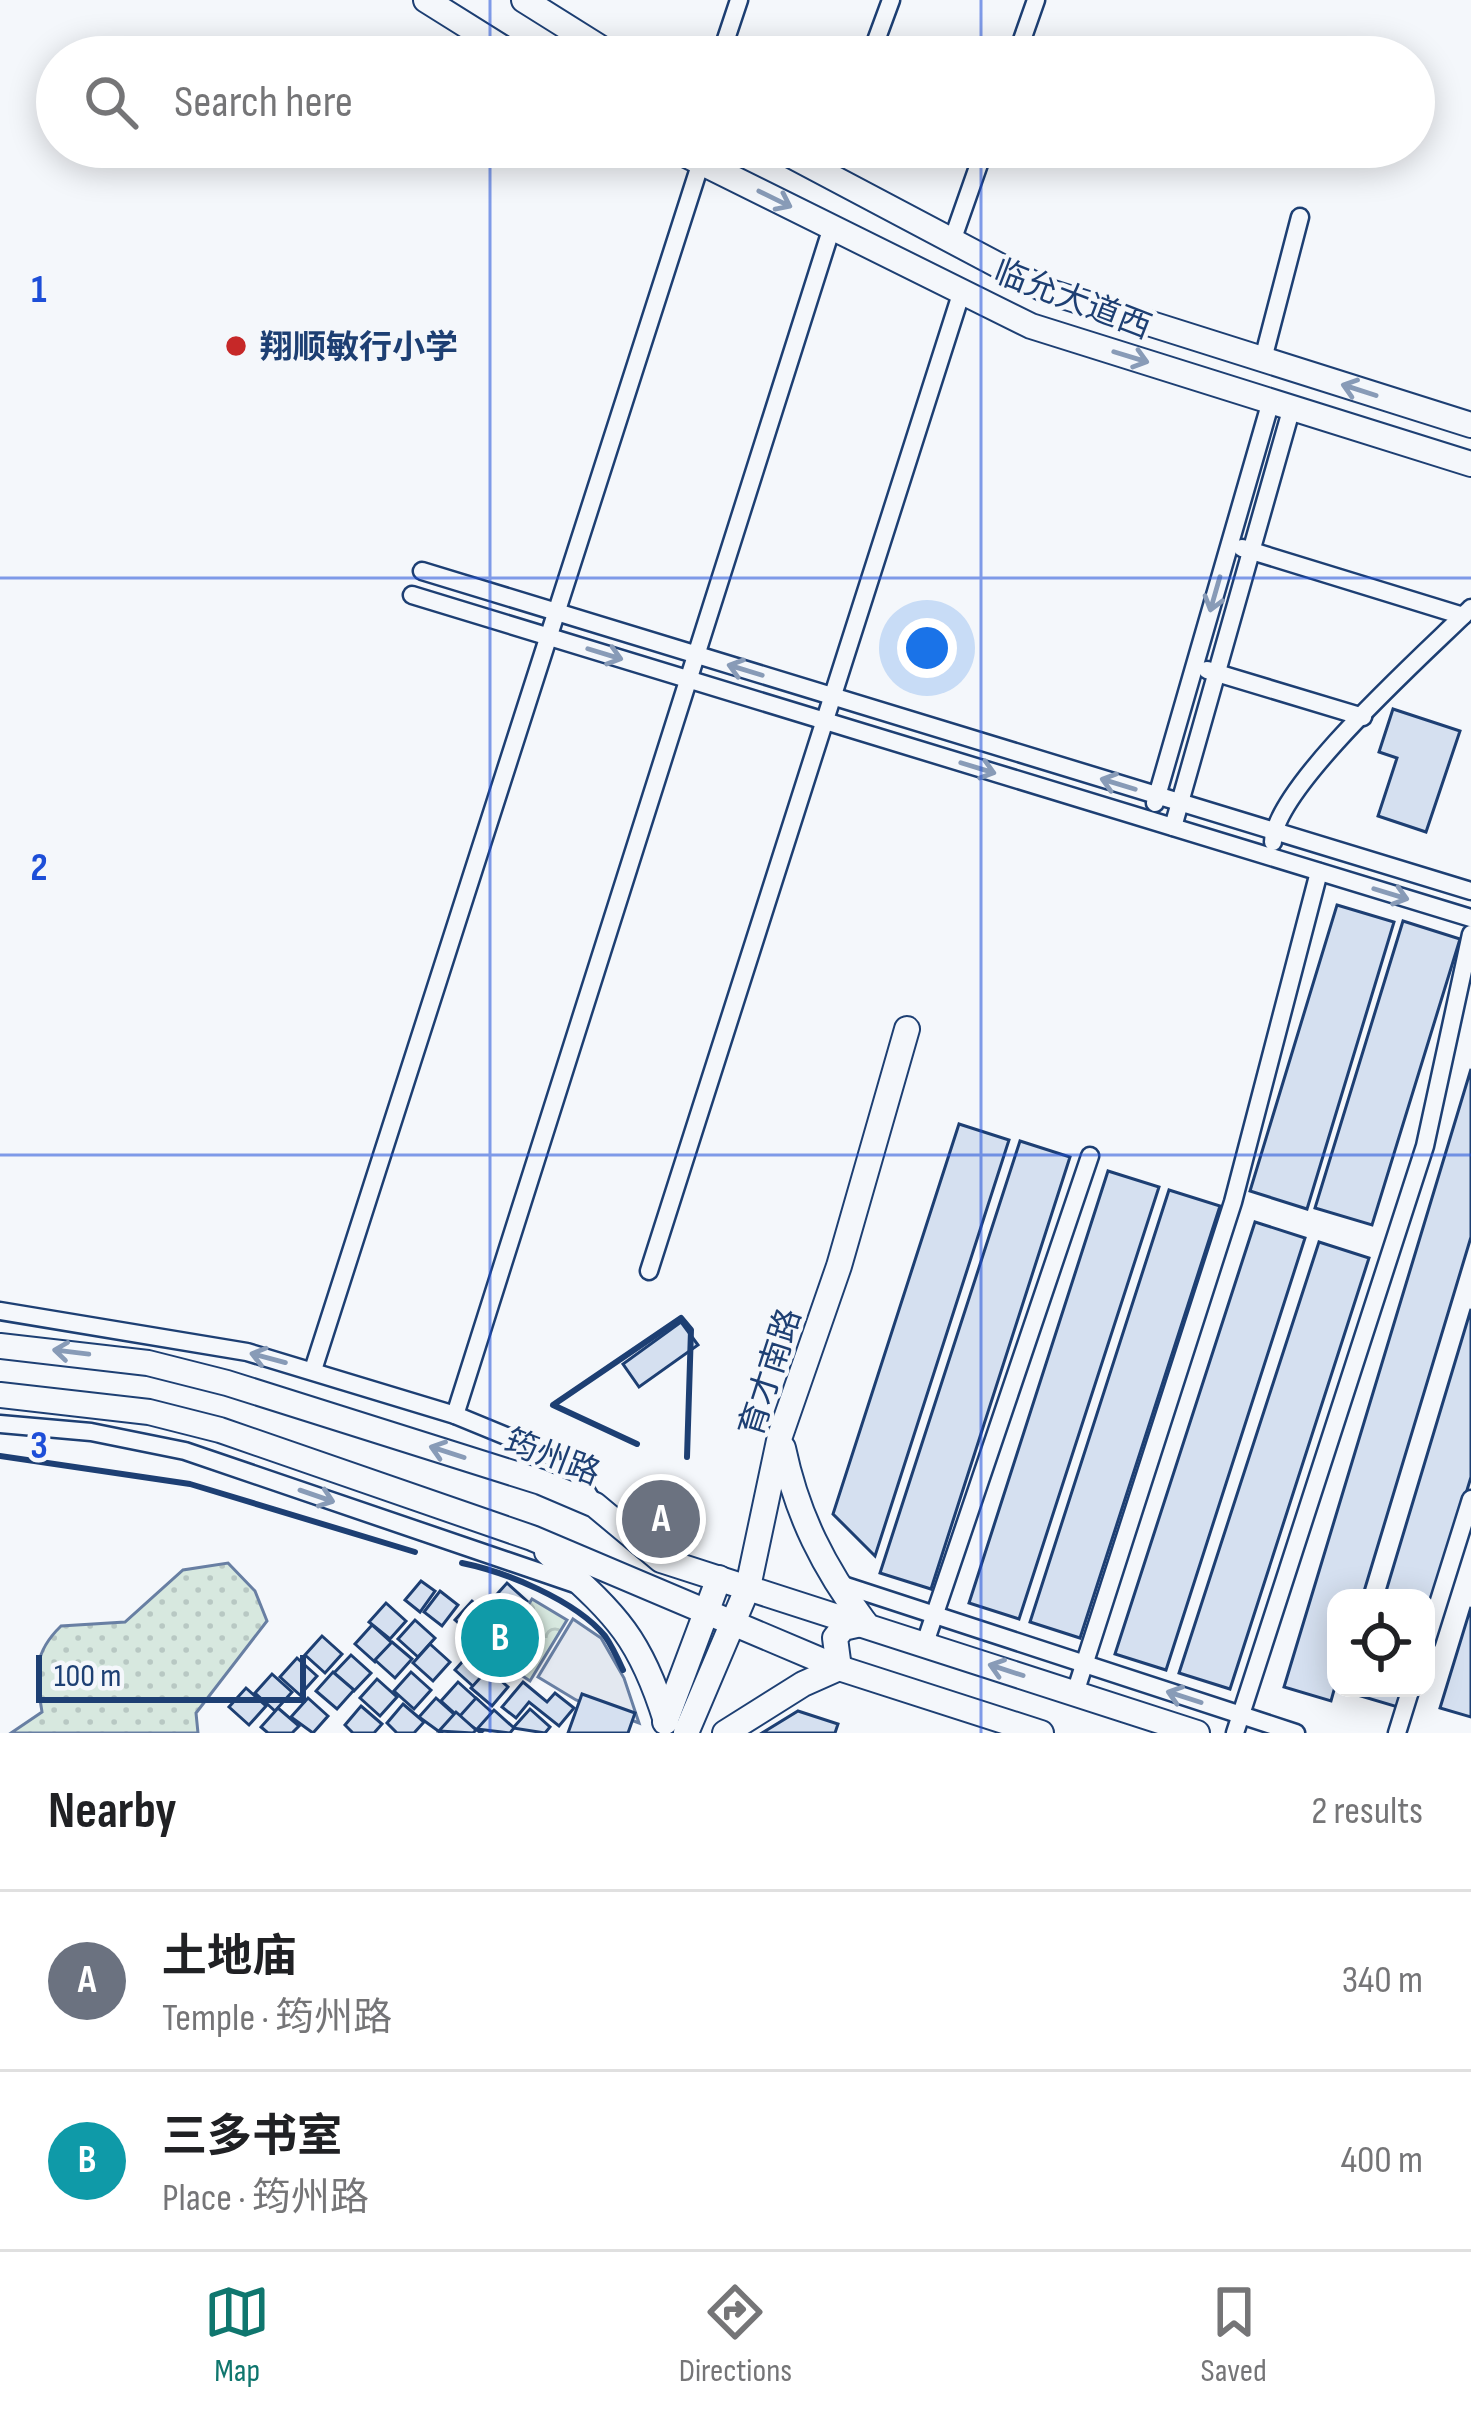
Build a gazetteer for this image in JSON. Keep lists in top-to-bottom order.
{
  "streets": {
    "main road": ["临允大道西", "育才南路", "筠州路"]
  },
  "crossings": [
    ["育才南路", "筠州路"]
  ],
  "places": ["翔顺敏行小学"],
  "scale_bar": "100 m",
  "page": {
    "search": "Search here",
    "pins": ["A", "B"],
    "scale": "100 m",
    "heading": ["Nearby", "2 results"],
    "list": [
      {
        "mark": "A",
        "name": "土地庙",
        "note": "Temple · 筠州路",
        "value": "340 m"
      },
      {
        "mark": "B",
        "name": "三多书室",
        "note": "Place · 筠州路",
        "value": "400 m"
      }
    ],
    "nav": ["Map", "Directions", "Saved"]
  },
  "grid": {
    "rows": ["1", "2", "3"]
  }
}
